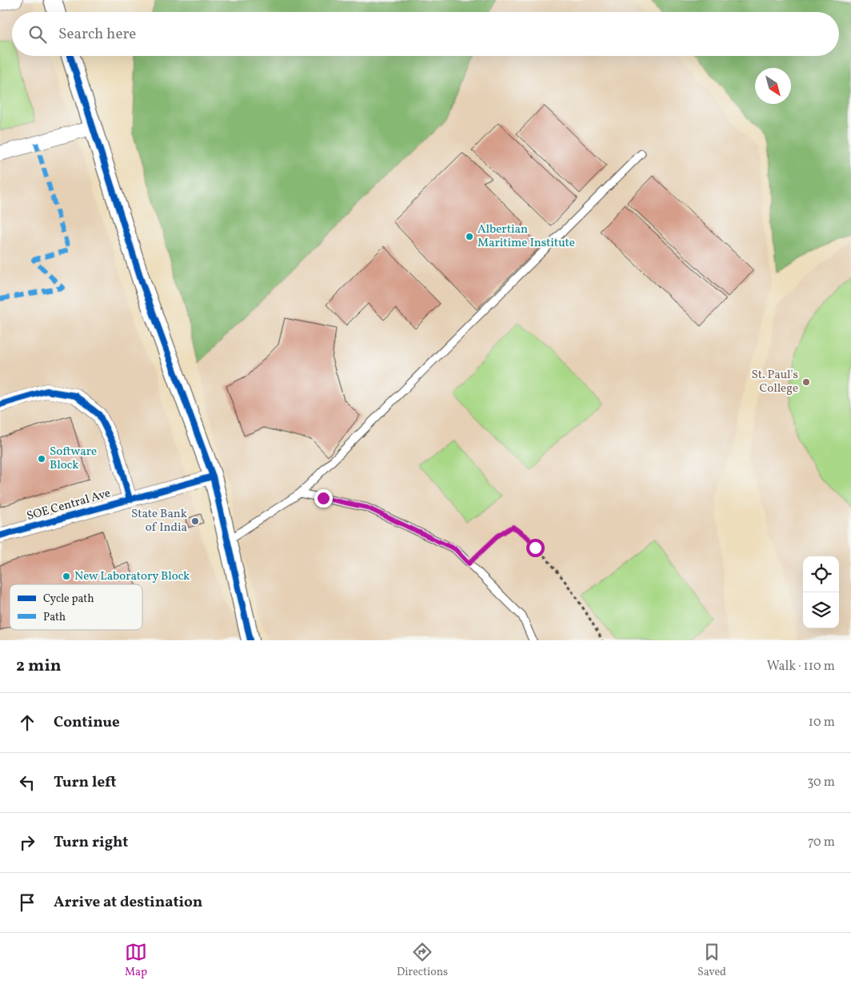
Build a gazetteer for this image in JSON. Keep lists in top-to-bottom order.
{
  "streets": {
    "street": ["SOE Central Ave"]
  },
  "places": [
    "Albertian Maritime Institute",
    "St. Paul's College",
    "Software Block",
    "State Bank of India",
    "New Laboratory Block"
  ],
  "legend": ["Cycle path", "Path"],
  "north": "bottom right",
  "page": {
    "search": "Search here",
    "heading": ["2 min", "Walk · 110 m"],
    "list": [
      ["Continue", "10 m"],
      ["Turn left", "30 m"],
      ["Turn right", "70 m"],
      "Arrive at destination"
    ],
    "nav": ["Map", "Directions", "Saved"]
  }
}
